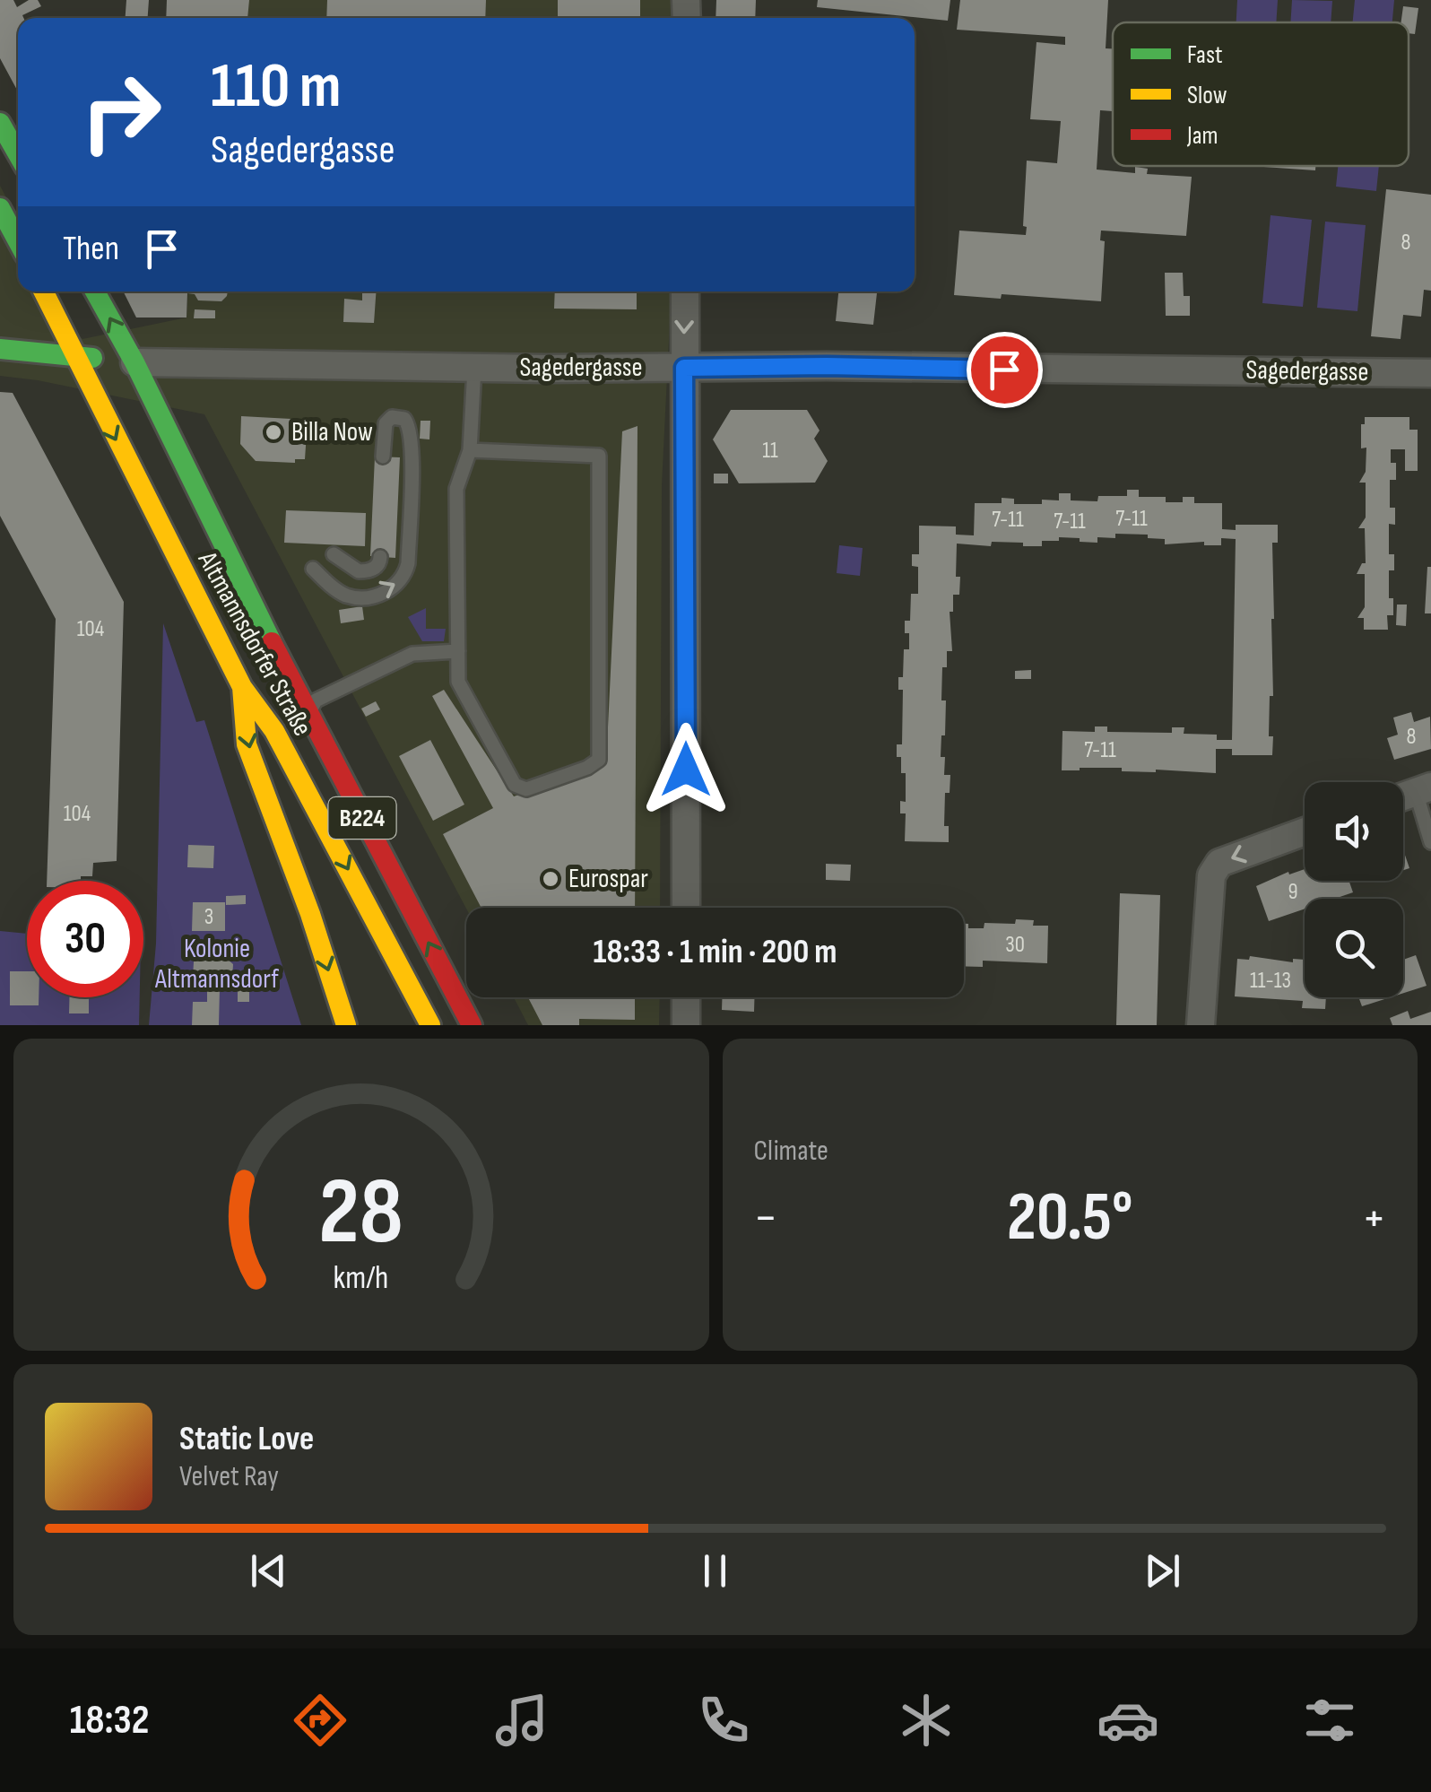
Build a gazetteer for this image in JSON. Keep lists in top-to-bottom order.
{
  "streets": {
    "main road": ["Sagedergasse", "Altmannsdorfer Straße", "B224"]
  },
  "crossings": [
    ["Sagedergasse", "Altmannsdorfer Straße"]
  ],
  "parks": ["Kolonie Altmannsdorf"],
  "places": ["Billa Now", "Eurospar"],
  "house_numbers": [
    "8",
    "11",
    "7-11",
    "7-11",
    "7-11",
    "104",
    "8",
    "7-11",
    "104",
    "9",
    "3",
    "30",
    "11-13"
  ],
  "legend": ["Fast", "Slow", "Jam"],
  "page": {
    "turn": ["110 m", "Sagedergasse"],
    "then": "Then",
    "limit": "30",
    "trip": "18:33 · 1 min · 200 m",
    "tile": "Climate",
    "heat": ["−", "20.5°", "+"],
    "song": ["Static Love", "Velvet Ray"],
    "tabs": "18:32",
    "gauge": ["28", "km/h"]
  }
}
